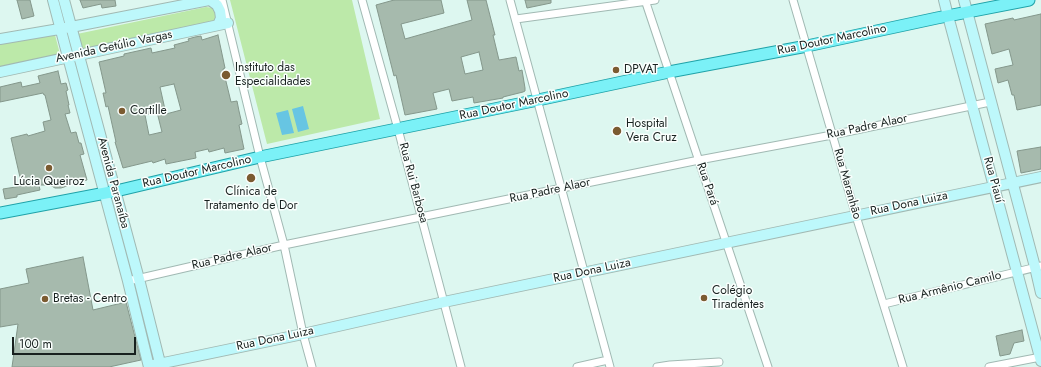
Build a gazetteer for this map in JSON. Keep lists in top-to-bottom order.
{
  "streets": {
    "main road": ["Rua Doutor Marcolino"],
    "street": [
      "Avenida Getúlio Vargas",
      "Rua Padre Alaor",
      "Rua Piauí",
      "Avenida Paranaíba",
      "Rua Rui Barbosa",
      "Rua Pará",
      "Rua Maranhão",
      "Rua Dona Luiza",
      "Rua Armênio Camilo"
    ]
  },
  "crossings": [
    ["Rua Doutor Marcolino", "Rua Piauí"],
    ["Rua Doutor Marcolino", "Avenida Paranaíba"],
    ["Rua Doutor Marcolino", "Rua Rui Barbosa"],
    ["Rua Doutor Marcolino", "Rua Pará"],
    ["Rua Doutor Marcolino", "Rua Maranhão"],
    ["Avenida Getúlio Vargas", "Avenida Paranaíba"],
    ["Rua Padre Alaor", "Rua Piauí"],
    ["Rua Padre Alaor", "Avenida Paranaíba"],
    ["Rua Padre Alaor", "Rua Rui Barbosa"],
    ["Rua Padre Alaor", "Rua Pará"],
    ["Rua Padre Alaor", "Rua Maranhão"],
    ["Rua Piauí", "Rua Dona Luiza"],
    ["Rua Piauí", "Rua Armênio Camilo"],
    ["Avenida Paranaíba", "Rua Dona Luiza"],
    ["Rua Rui Barbosa", "Rua Dona Luiza"],
    ["Rua Pará", "Rua Dona Luiza"],
    ["Rua Maranhão", "Rua Dona Luiza"],
    ["Rua Maranhão", "Rua Armênio Camilo"]
  ],
  "places": [
    "DPVAT",
    "Instituto das Especialidades",
    "Cortille",
    "Hospital Vera Cruz",
    "Lúcia Queiroz",
    "Clínica de Tratamento de Dor",
    "Colégio Tiradentes",
    "Bretas - Centro"
  ],
  "scale_bar": "100 m"
}
